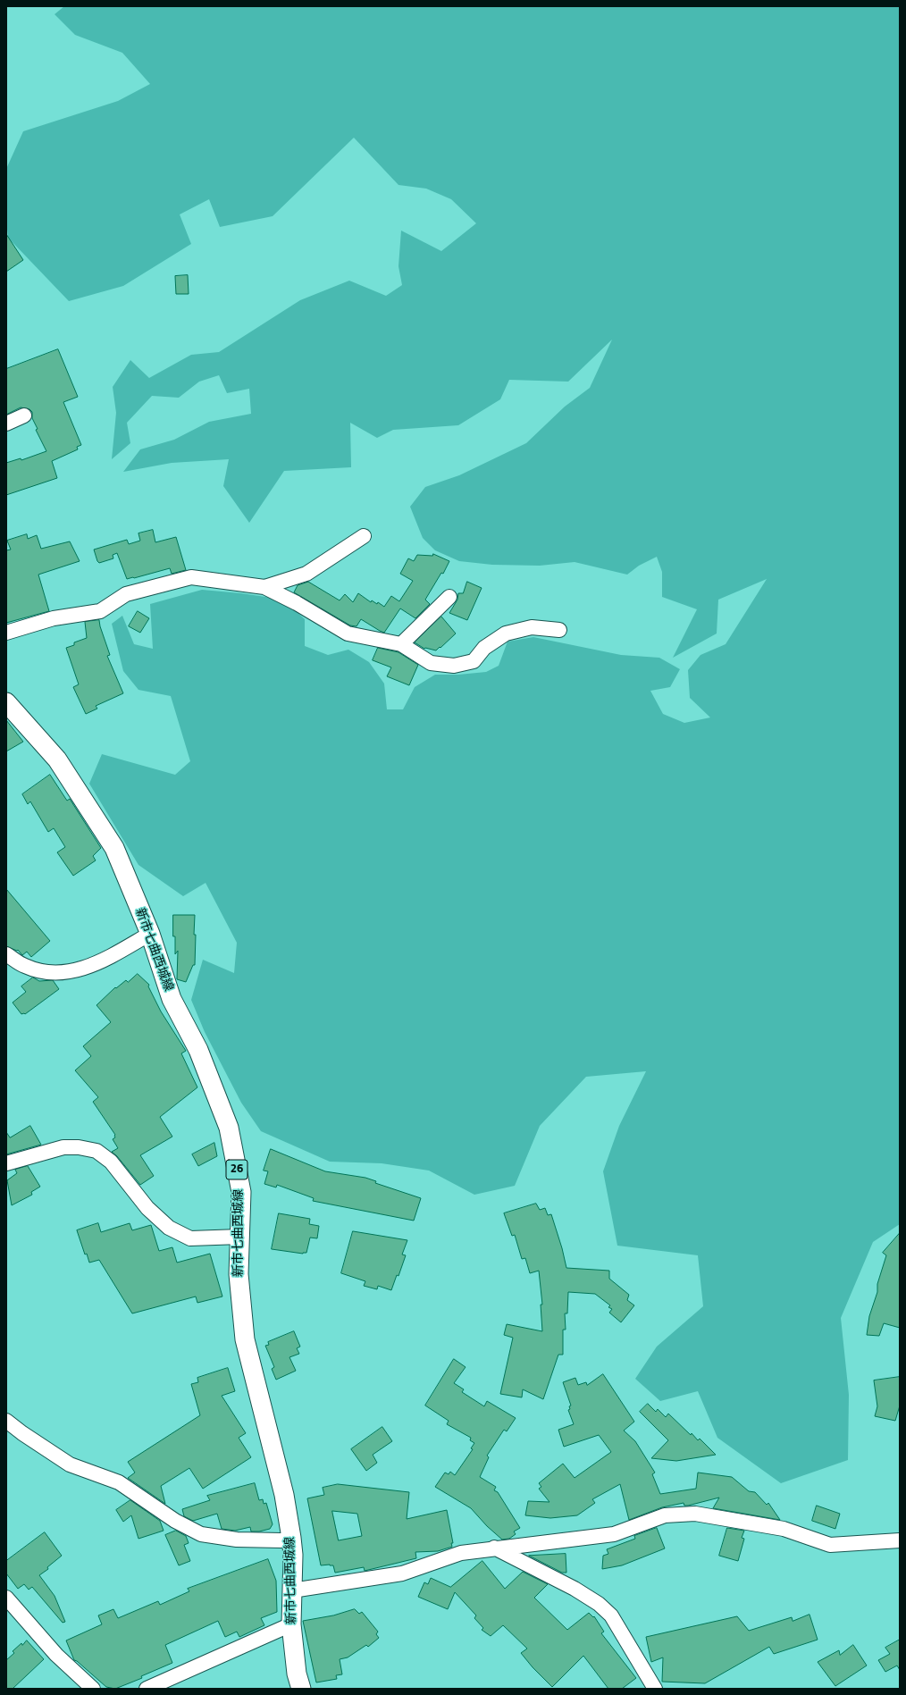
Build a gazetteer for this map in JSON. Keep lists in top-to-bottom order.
{
  "streets": {
    "main road": ["新市七曲西城線", "26"]
  }
}
